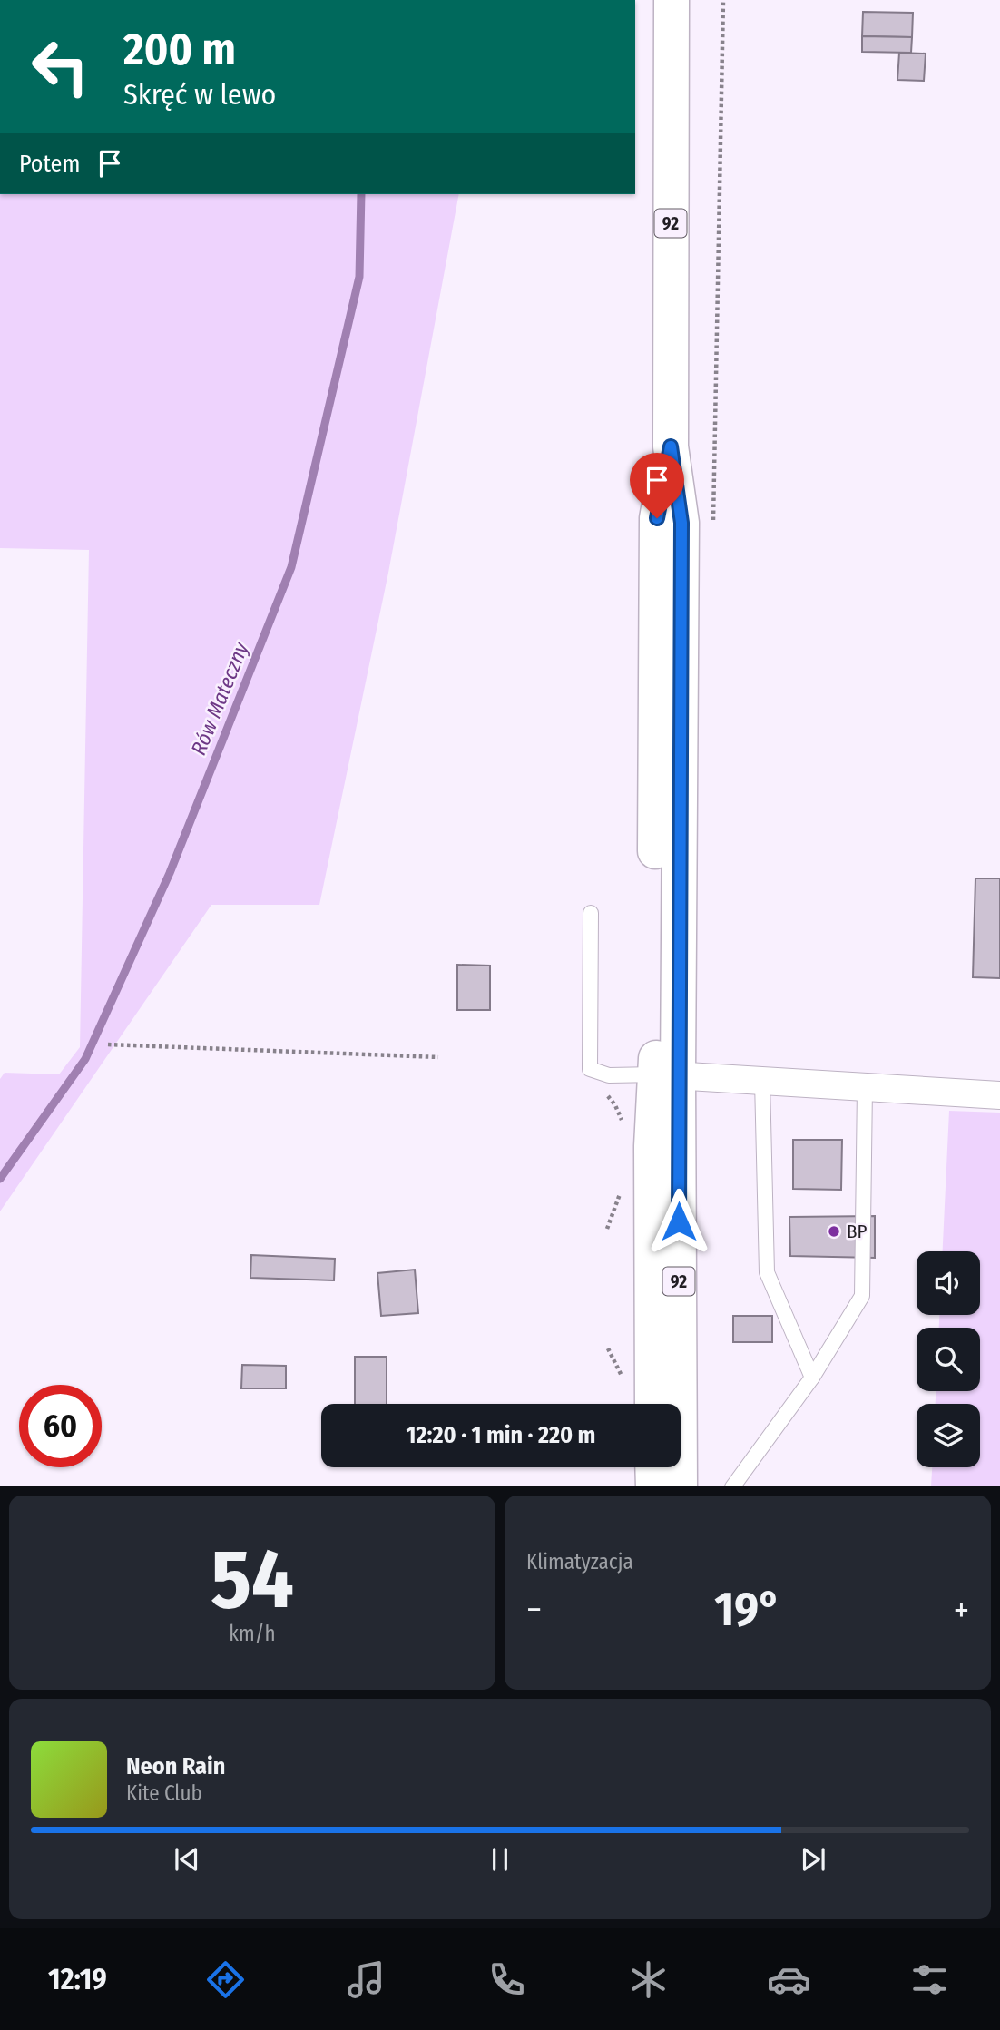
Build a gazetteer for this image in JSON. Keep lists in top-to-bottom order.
{
  "streets": {
    "main road": ["92"]
  },
  "water": ["Rów Mateczny"],
  "places": ["BP"],
  "page": {
    "turn": ["200 m", "Skręć w lewo"],
    "then": "Potem",
    "limit": "60",
    "trip": "12:20 · 1 min · 220 m",
    "tile": [
      ["54", "km/h"],
      "Klimatyzacja"
    ],
    "heat": ["−", "19°", "+"],
    "song": ["Neon Rain", "Kite Club"],
    "tabs": "12:19"
  }
}
